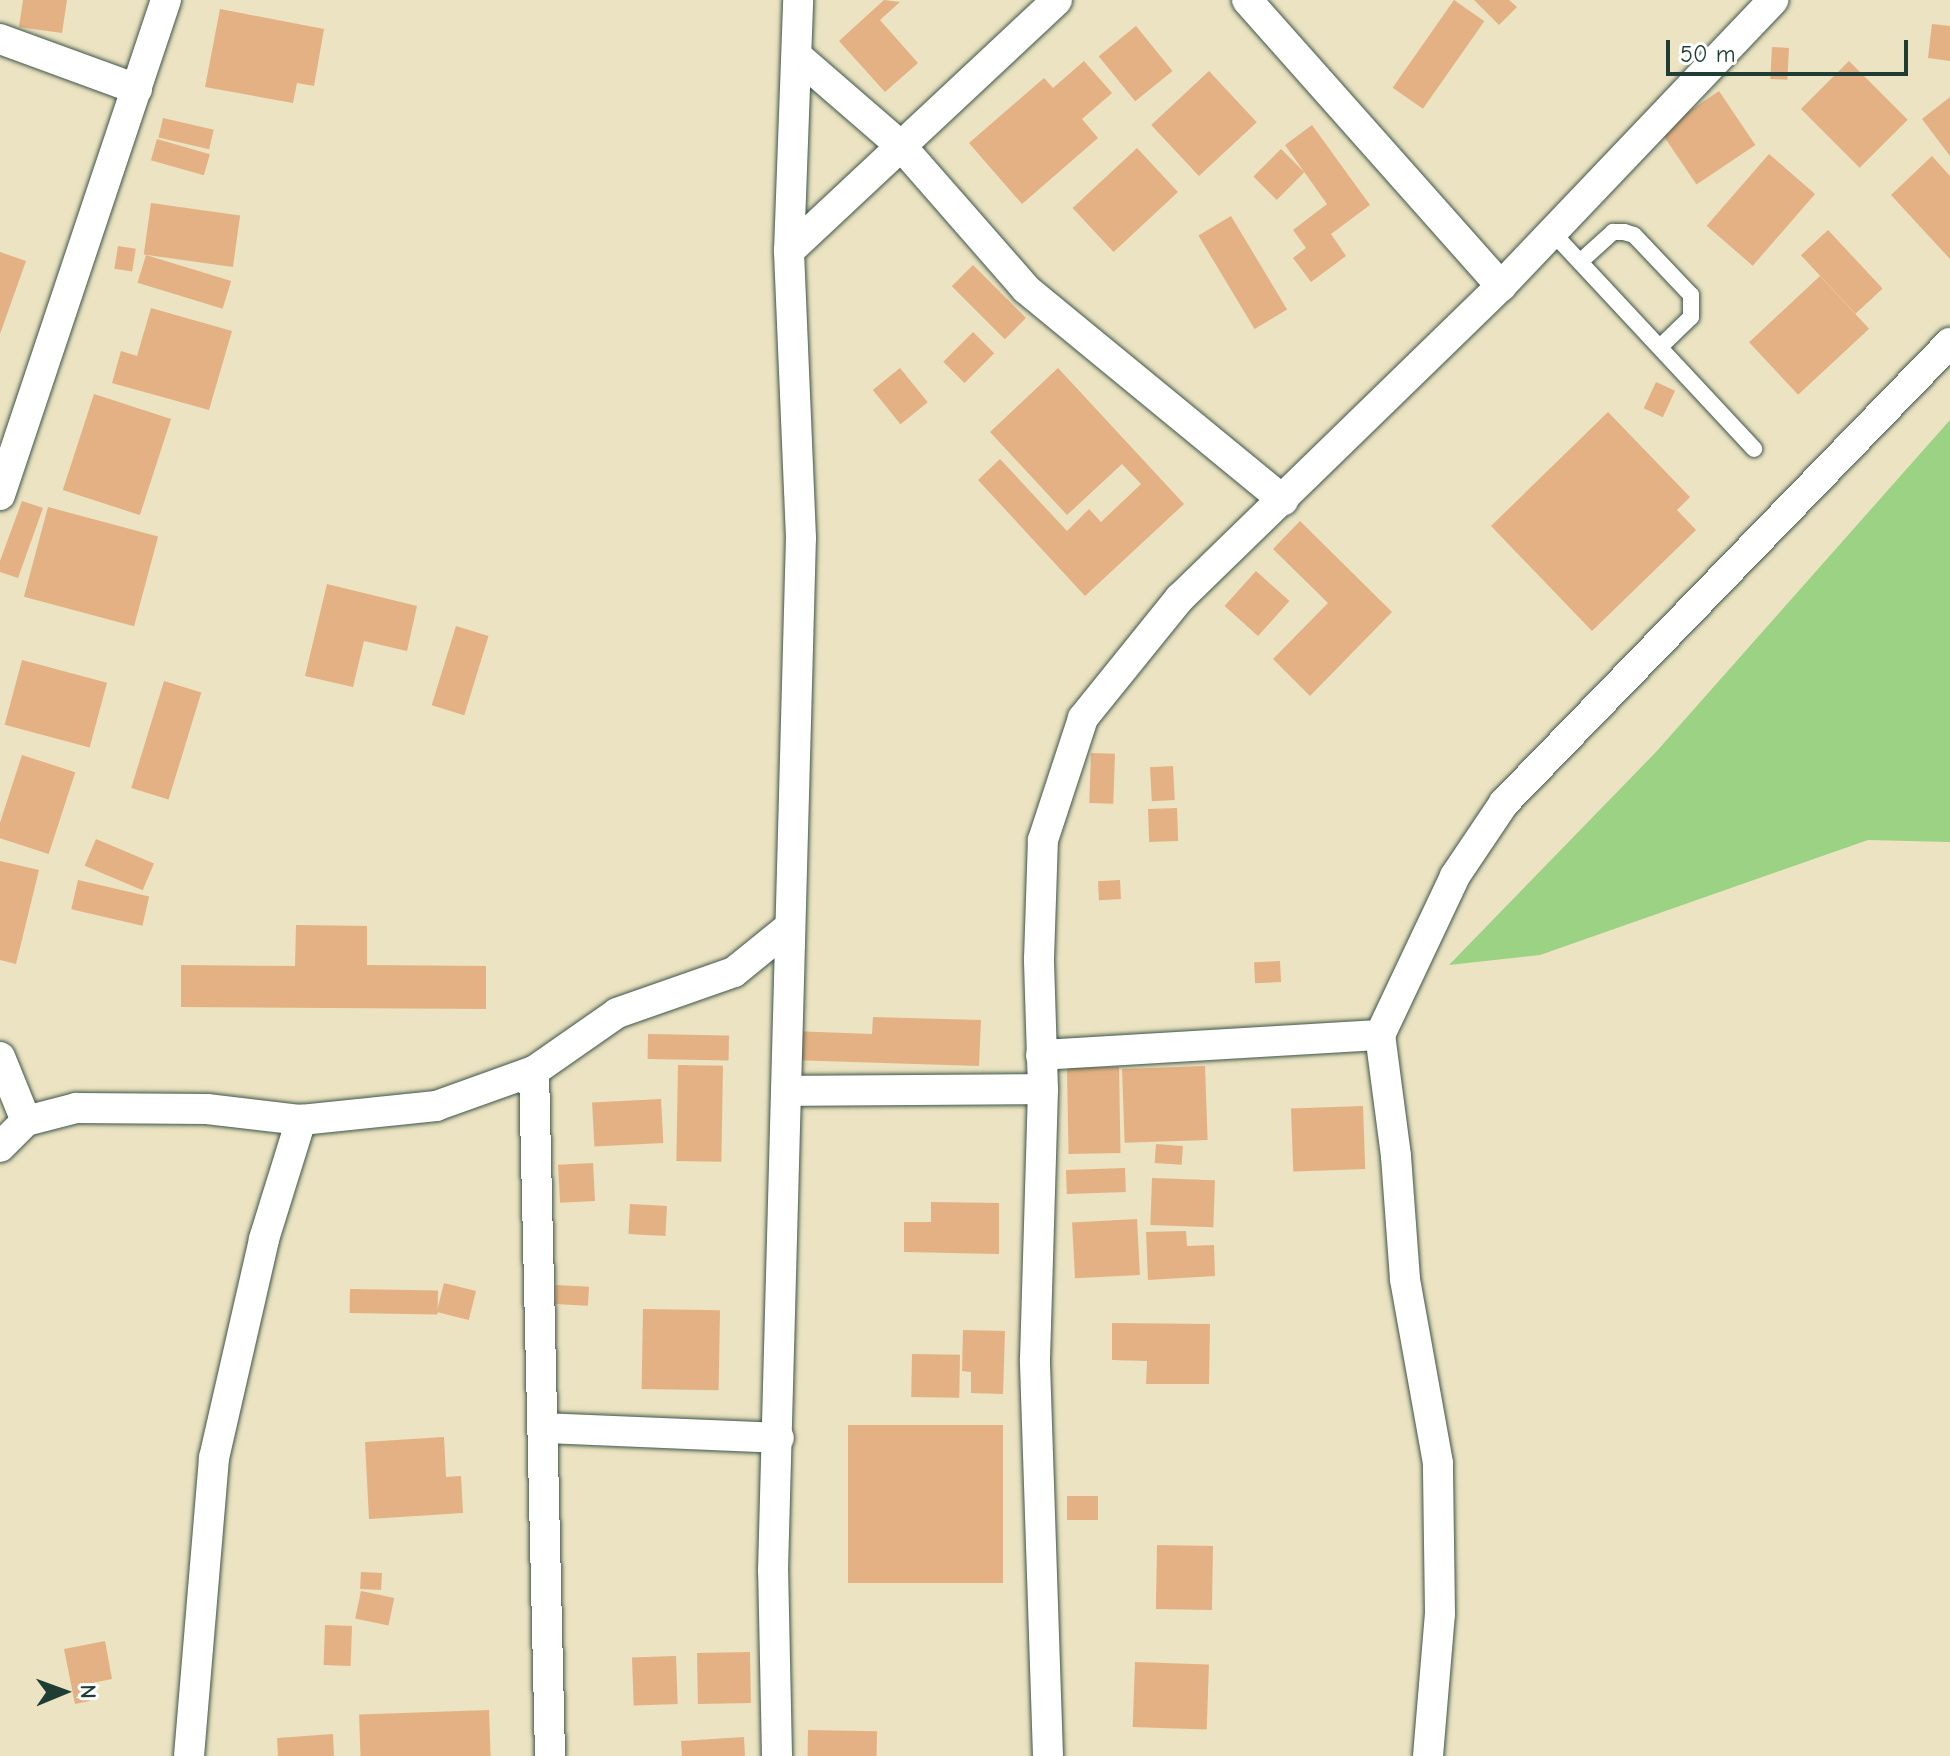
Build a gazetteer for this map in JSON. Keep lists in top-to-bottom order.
{
  "scale_bar": "50 m",
  "north": "right"
}
